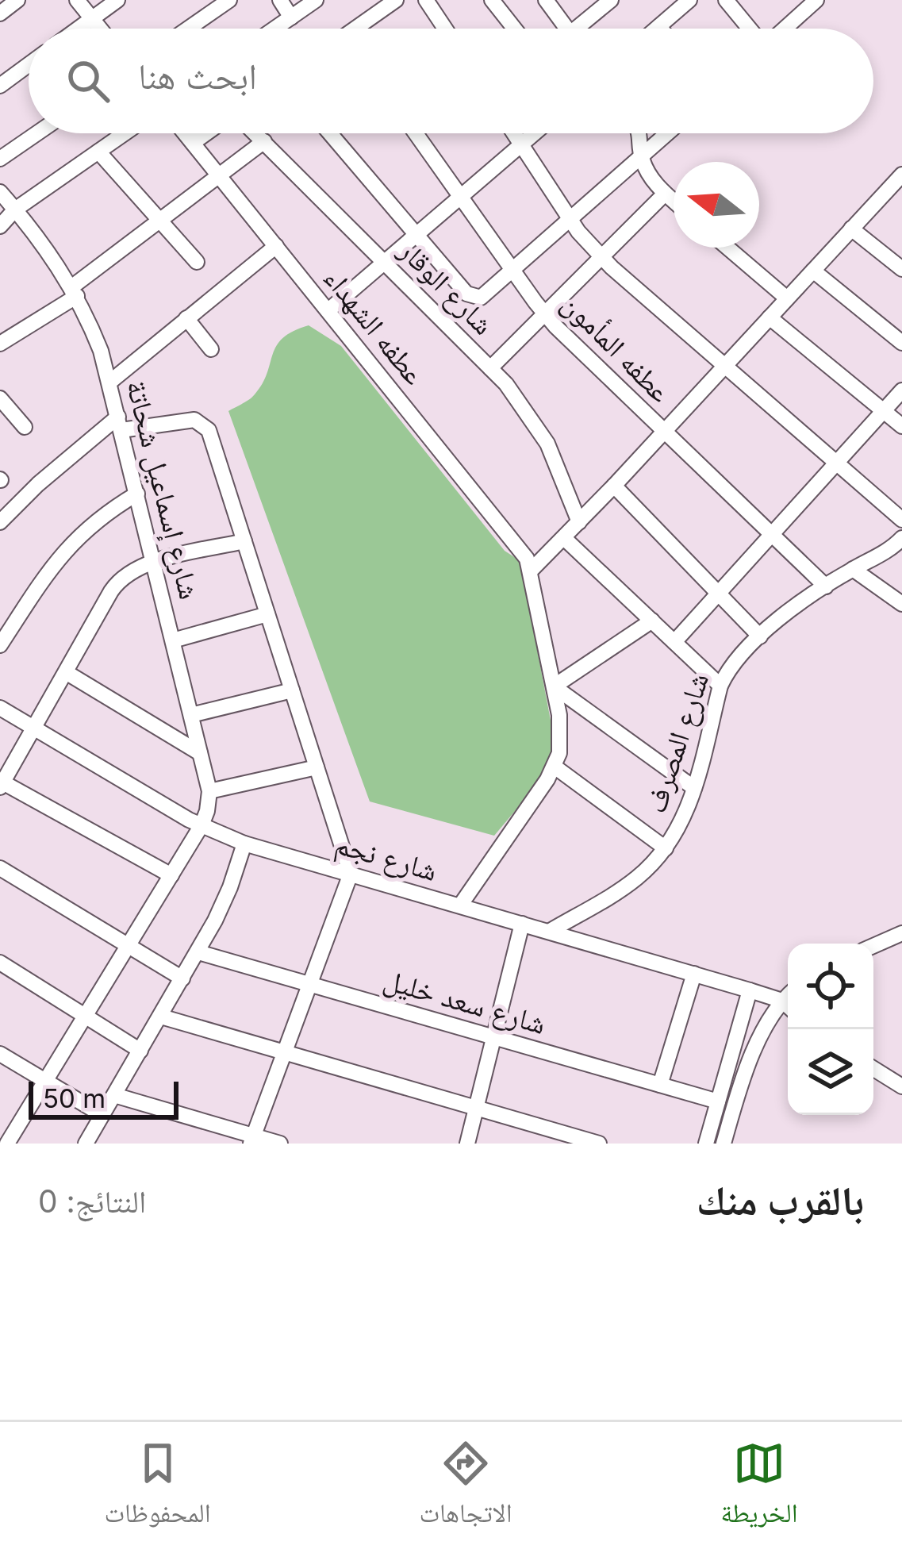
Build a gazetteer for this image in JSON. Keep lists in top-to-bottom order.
{
  "streets": {
    "street": [
      "شارع الوقار",
      "عطفه الشهداء",
      "عطفه المأمون",
      "شارع إسماعيل شحاتة",
      "شارع المصرف",
      "شارع نجم",
      "شارع سعد خليل"
    ]
  },
  "crossings": [
    ["عطفه المأمون", "شارع المصرف"],
    ["شارع إسماعيل شحاتة", "شارع نجم"],
    ["شارع المصرف", "شارع نجم"]
  ],
  "scale_bar": "50 m",
  "north": "left",
  "page": {
    "search": "ابحث هنا",
    "scale": "50 m",
    "heading": ["بالقرب منك", "النتائج: 0"],
    "nav": ["الخريطة", "الاتجاهات", "المحفوظات"]
  }
}
